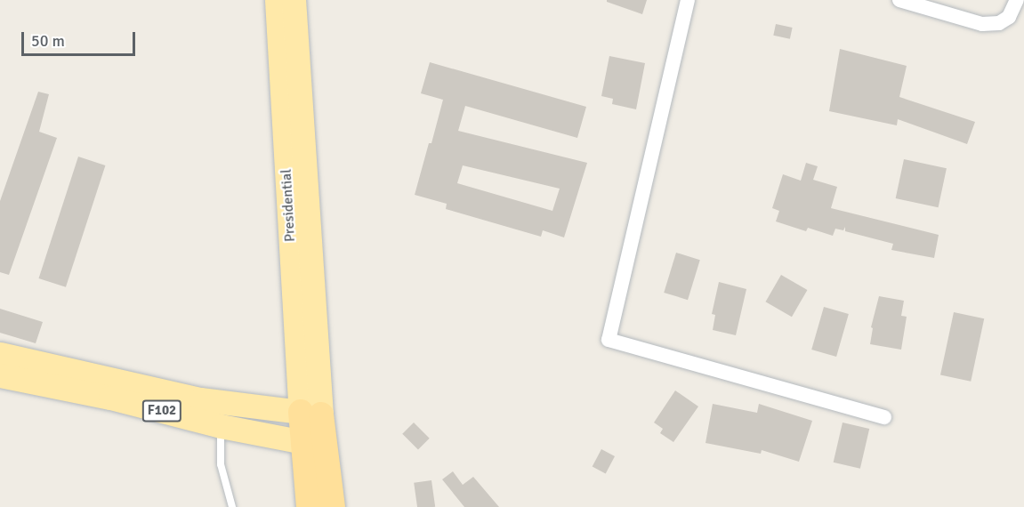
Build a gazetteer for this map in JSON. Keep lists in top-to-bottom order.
{
  "streets": {
    "main road": ["Presidential", "F102"]
  },
  "crossings": [
    ["Presidential", "F102"]
  ],
  "scale_bar": "50 m"
}
